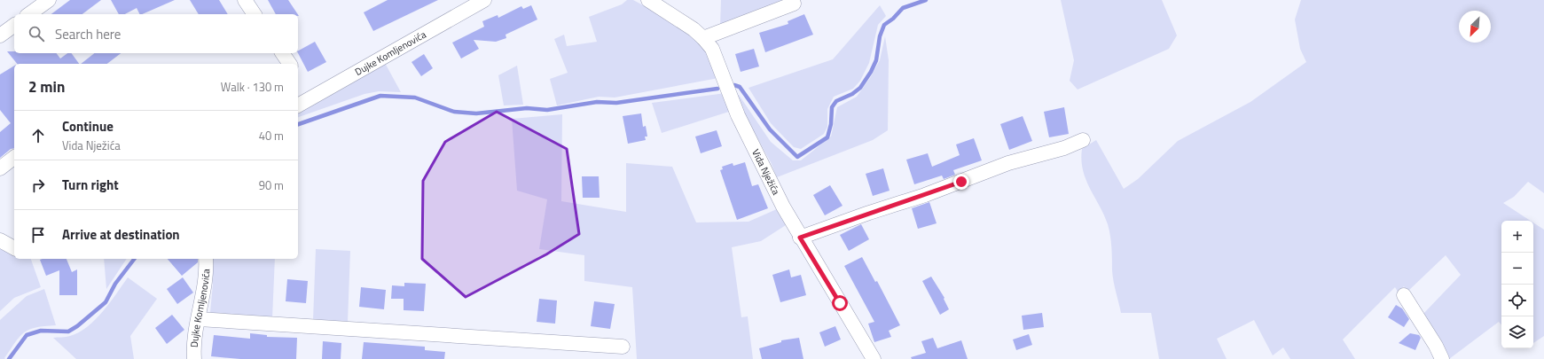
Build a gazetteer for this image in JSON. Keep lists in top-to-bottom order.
{
  "streets": {
    "street": ["Dujke Komljenovića", "Vida Nježića"]
  },
  "north": "bottom left",
  "page": {
    "search": "Search here",
    "heading": ["2 min", "Walk · 130 m"],
    "list": [
      ["Continue", "Vida Nježića", "40 m"],
      ["Turn right", "90 m"],
      "Arrive at destination"
    ],
    "map_buttons": ["+", "−"]
  }
}
